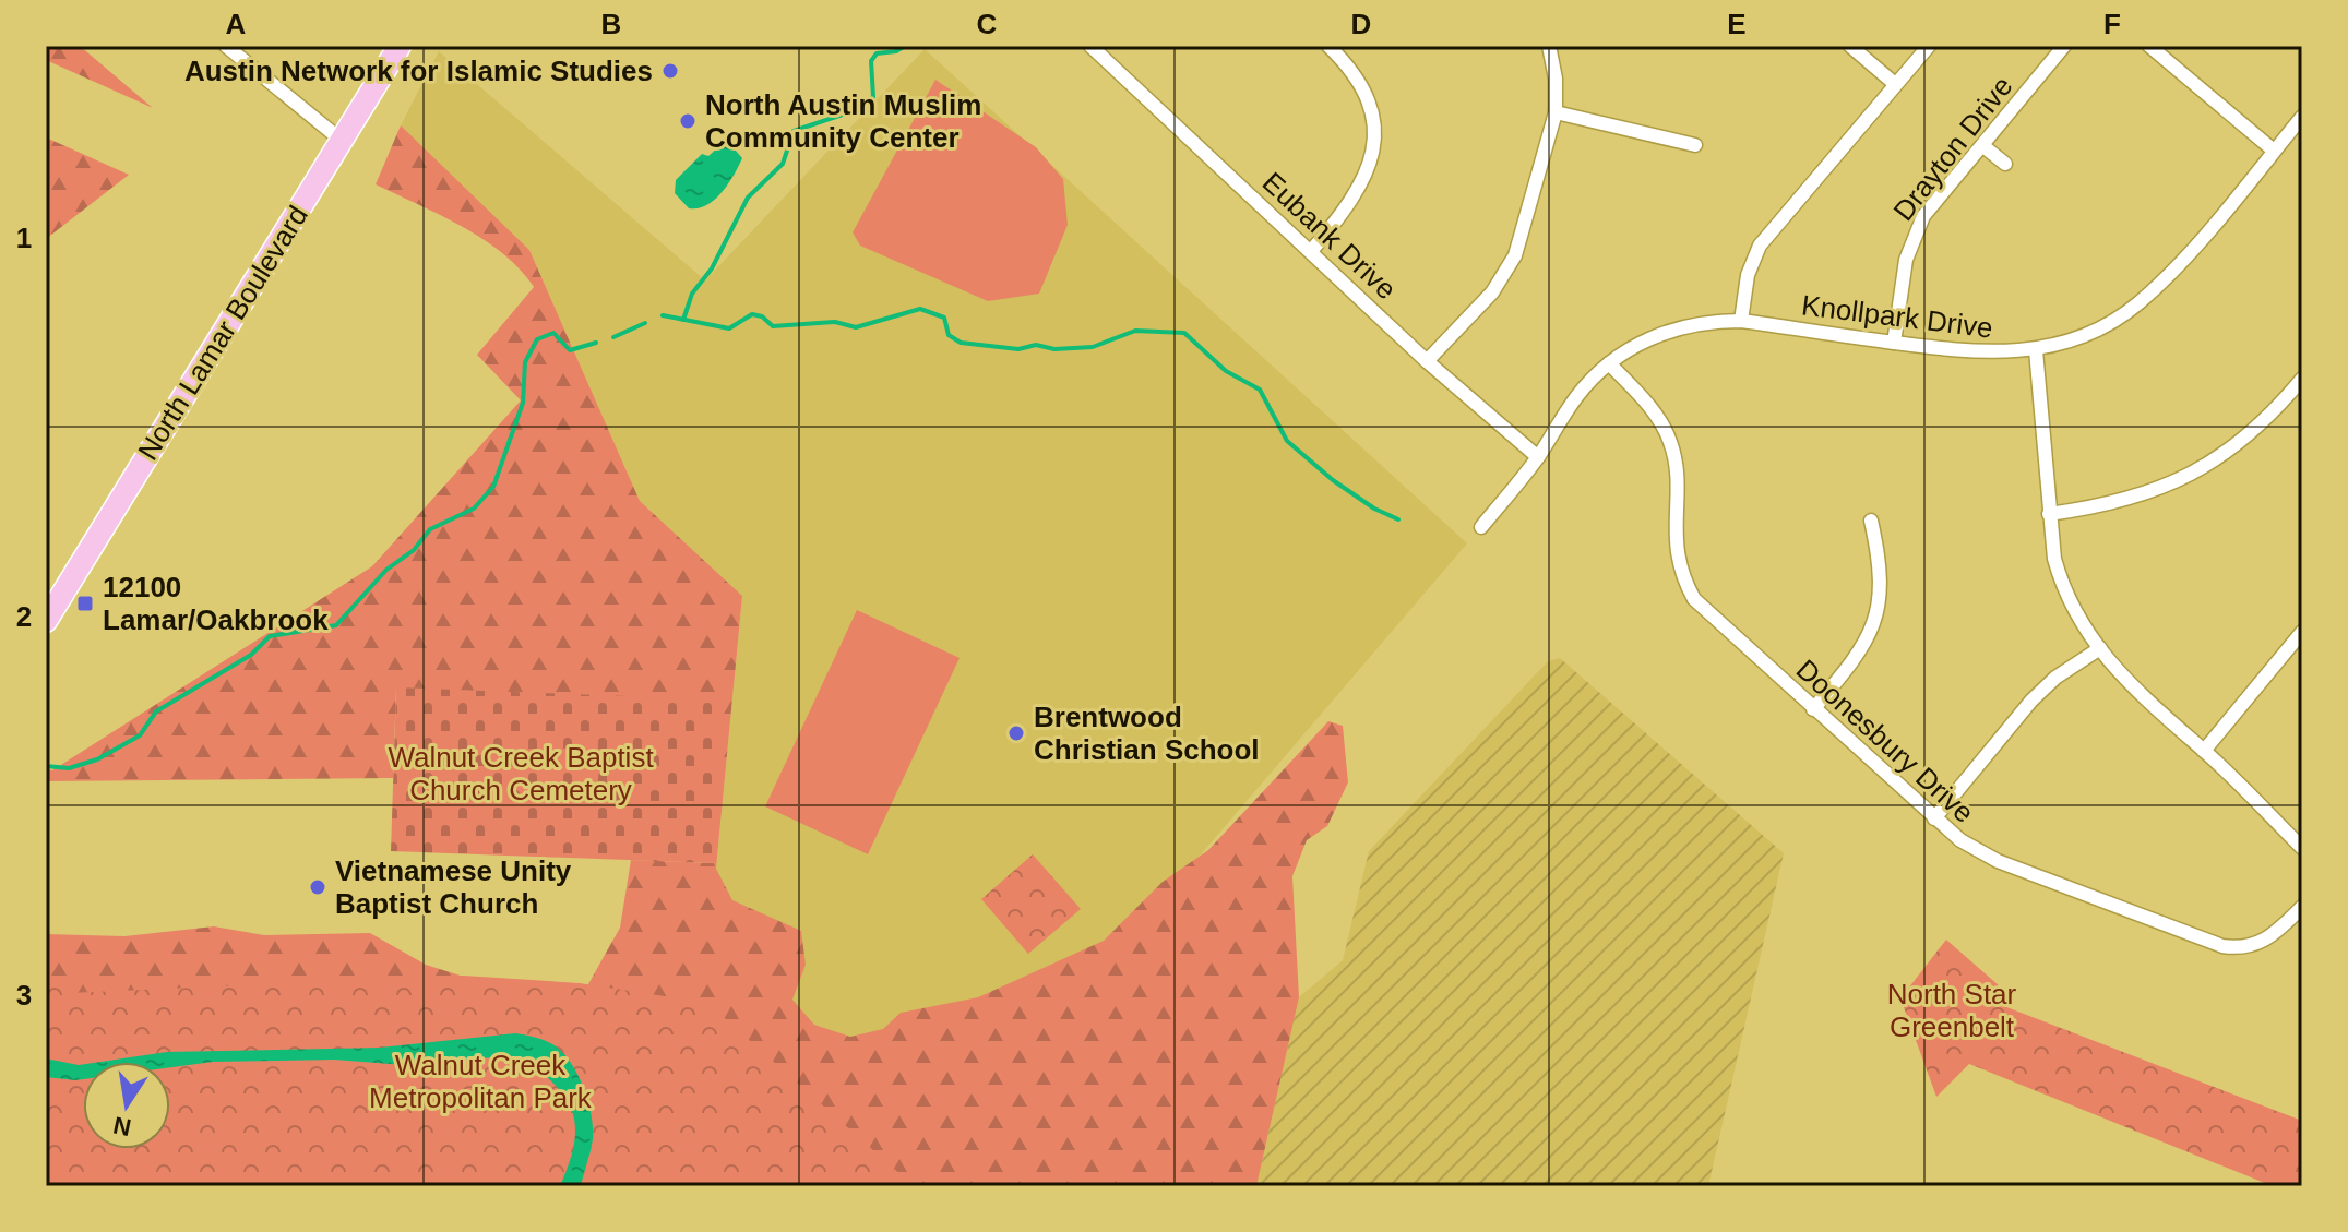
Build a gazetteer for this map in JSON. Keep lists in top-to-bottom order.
{
  "streets": {
    "main road": ["North Lamar Boulevard"],
    "street": [
      "Drayton Drive",
      "Eubank Drive",
      "Knollpark Drive",
      "Doonesbury Drive"
    ]
  },
  "crossings": [
    ["Drayton Drive", "Knollpark Drive"],
    ["Eubank Drive", "Knollpark Drive"],
    ["Knollpark Drive", "Doonesbury Drive"]
  ],
  "parks": ["Walnut Creek Baptist Church Cemetery", "North Star Greenbelt", "Walnut Creek Metropolitan Park"],
  "places": {
    "other": [
      "Austin Network for Islamic Studies",
      "North Austin Muslim Community Center",
      "Brentwood Christian School",
      "Vietnamese Unity Baptist Church"
    ],
    "transit": ["12100 Lamar/Oakbrook"]
  },
  "north": "bottom",
  "grid": {
    "columns": [
      "A",
      "B",
      "C",
      "D",
      "E",
      "F"
    ],
    "rows": ["1", "2", "3"]
  }
}
